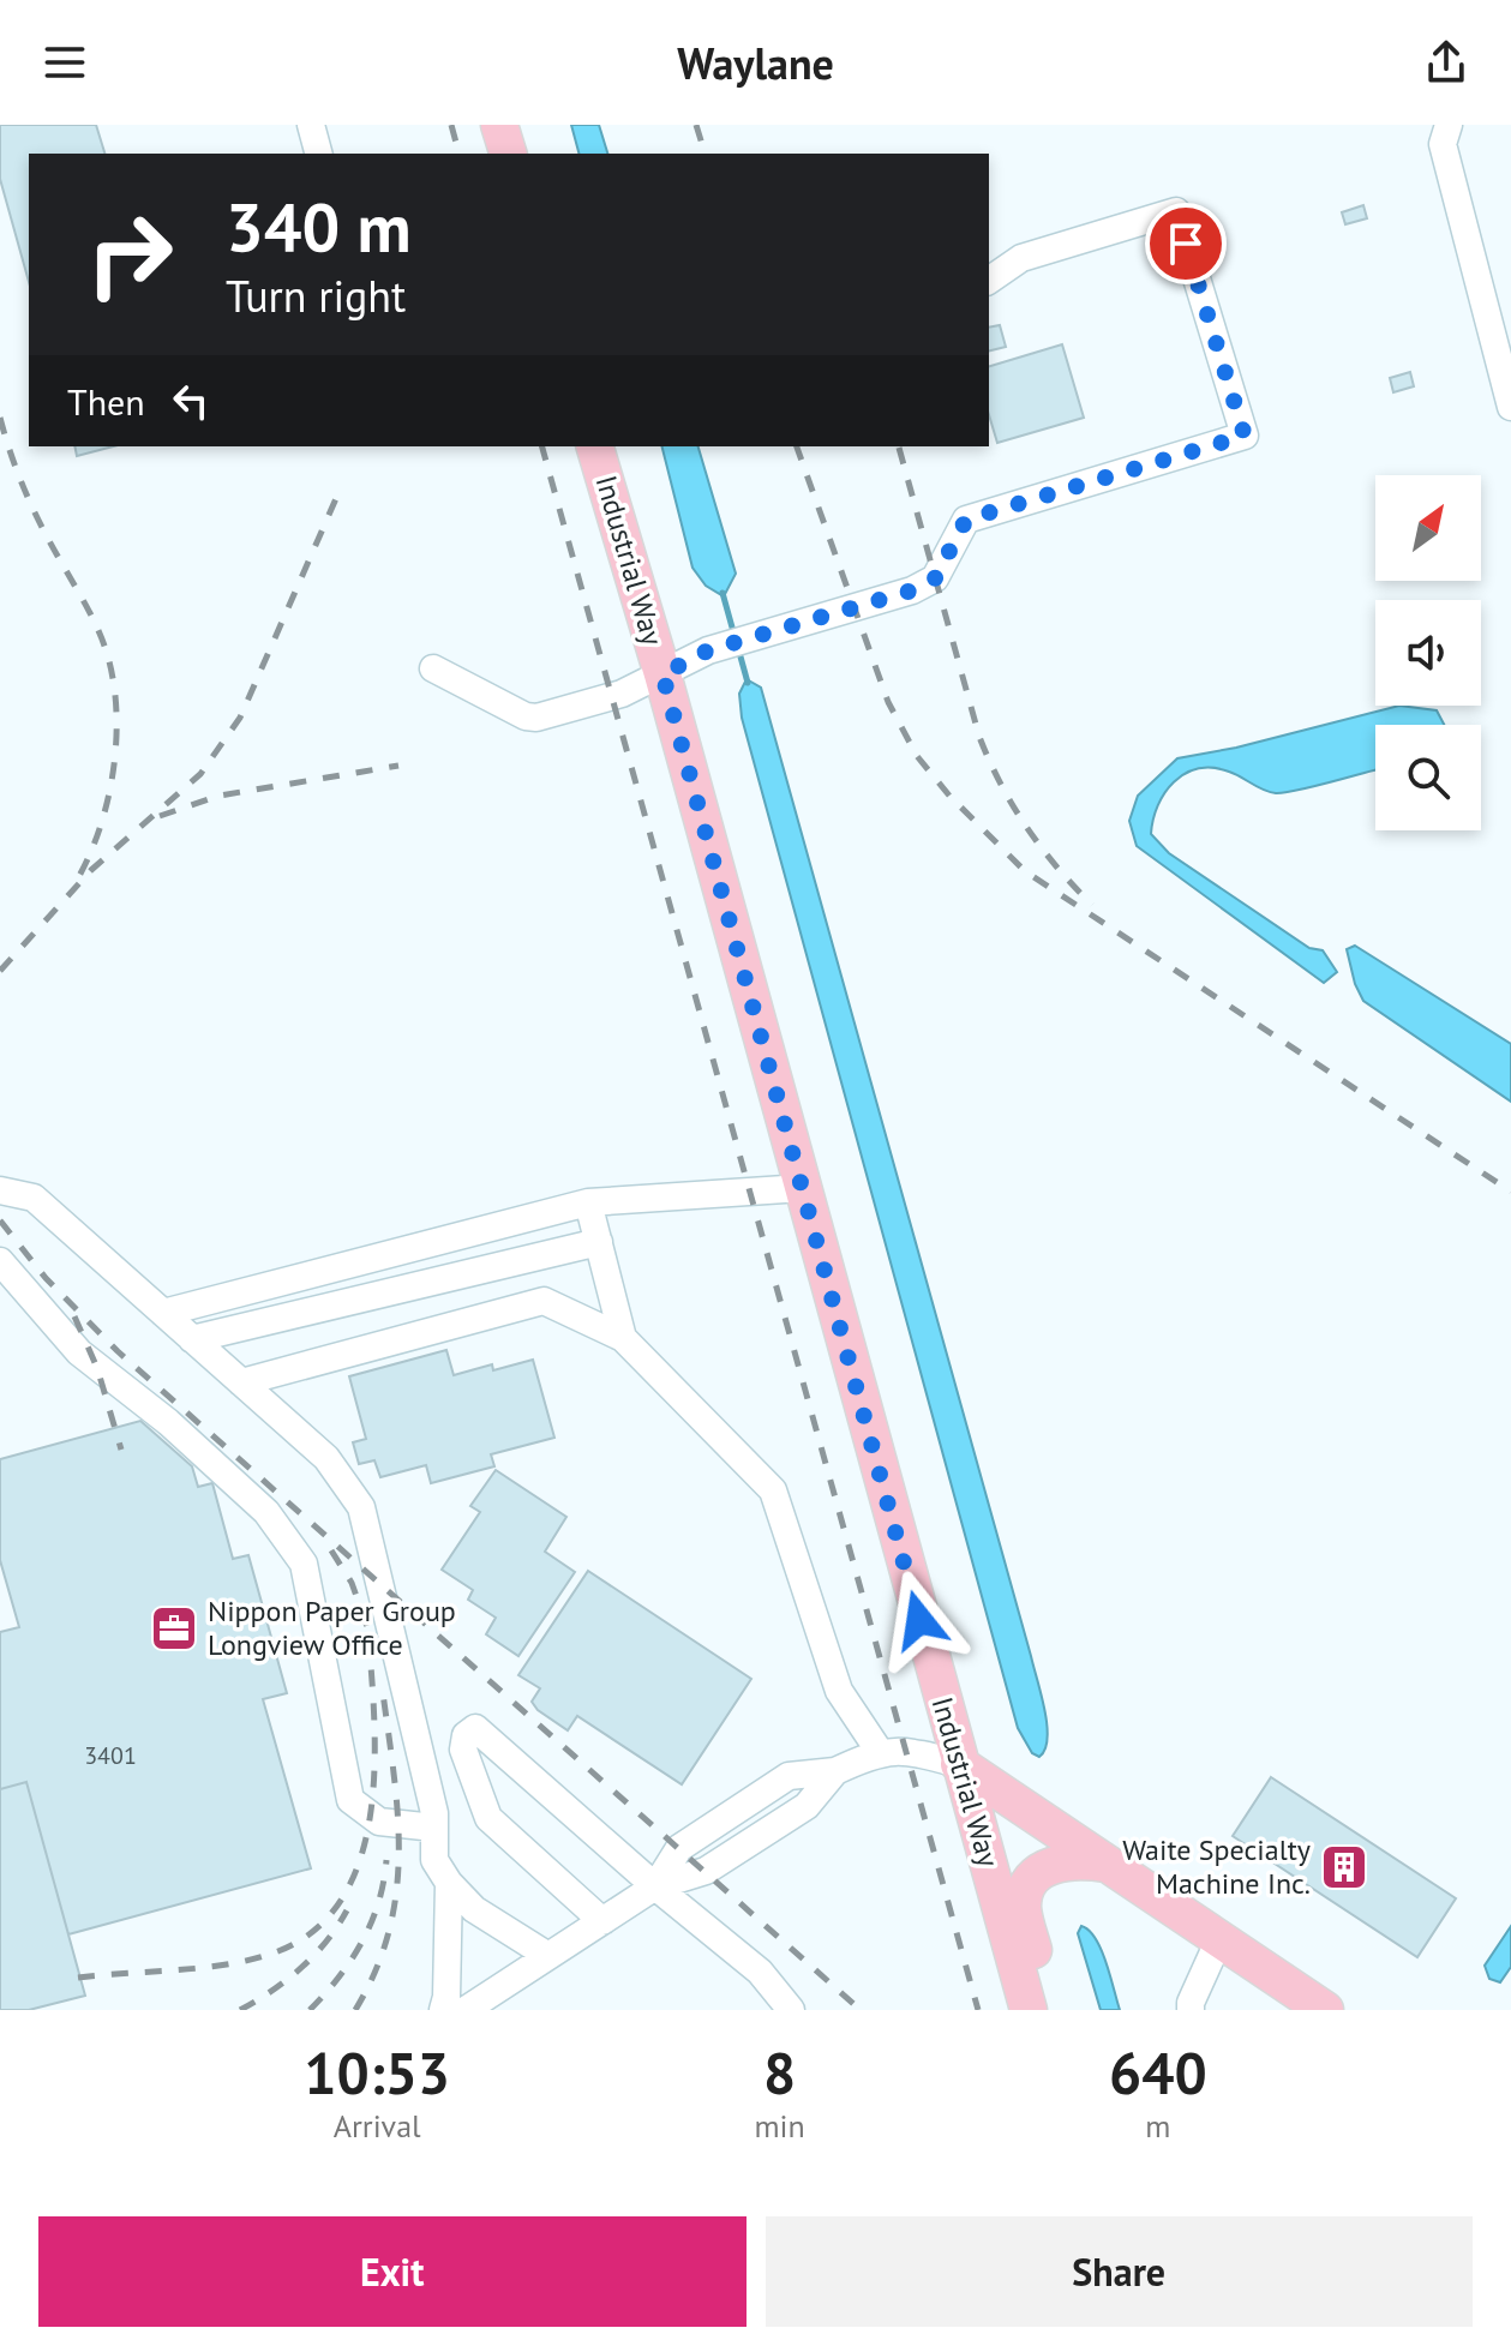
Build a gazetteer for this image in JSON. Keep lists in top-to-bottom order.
{
  "streets": {
    "main road": ["Industrial Way"]
  },
  "places": {
    "office": ["Nippon Paper Group Longview Office"],
    "building": ["Waite Specialty Machine Inc."]
  },
  "house_numbers": ["3401"],
  "north": "top right",
  "page": {
    "header": "Waylane",
    "turn": ["340 m", "Turn right"],
    "then": "Then",
    "eta": [
      "10:53",
      "Arrival",
      "8",
      "min",
      "640",
      "m"
    ],
    "buttons": ["Exit", "Share"]
  }
}
